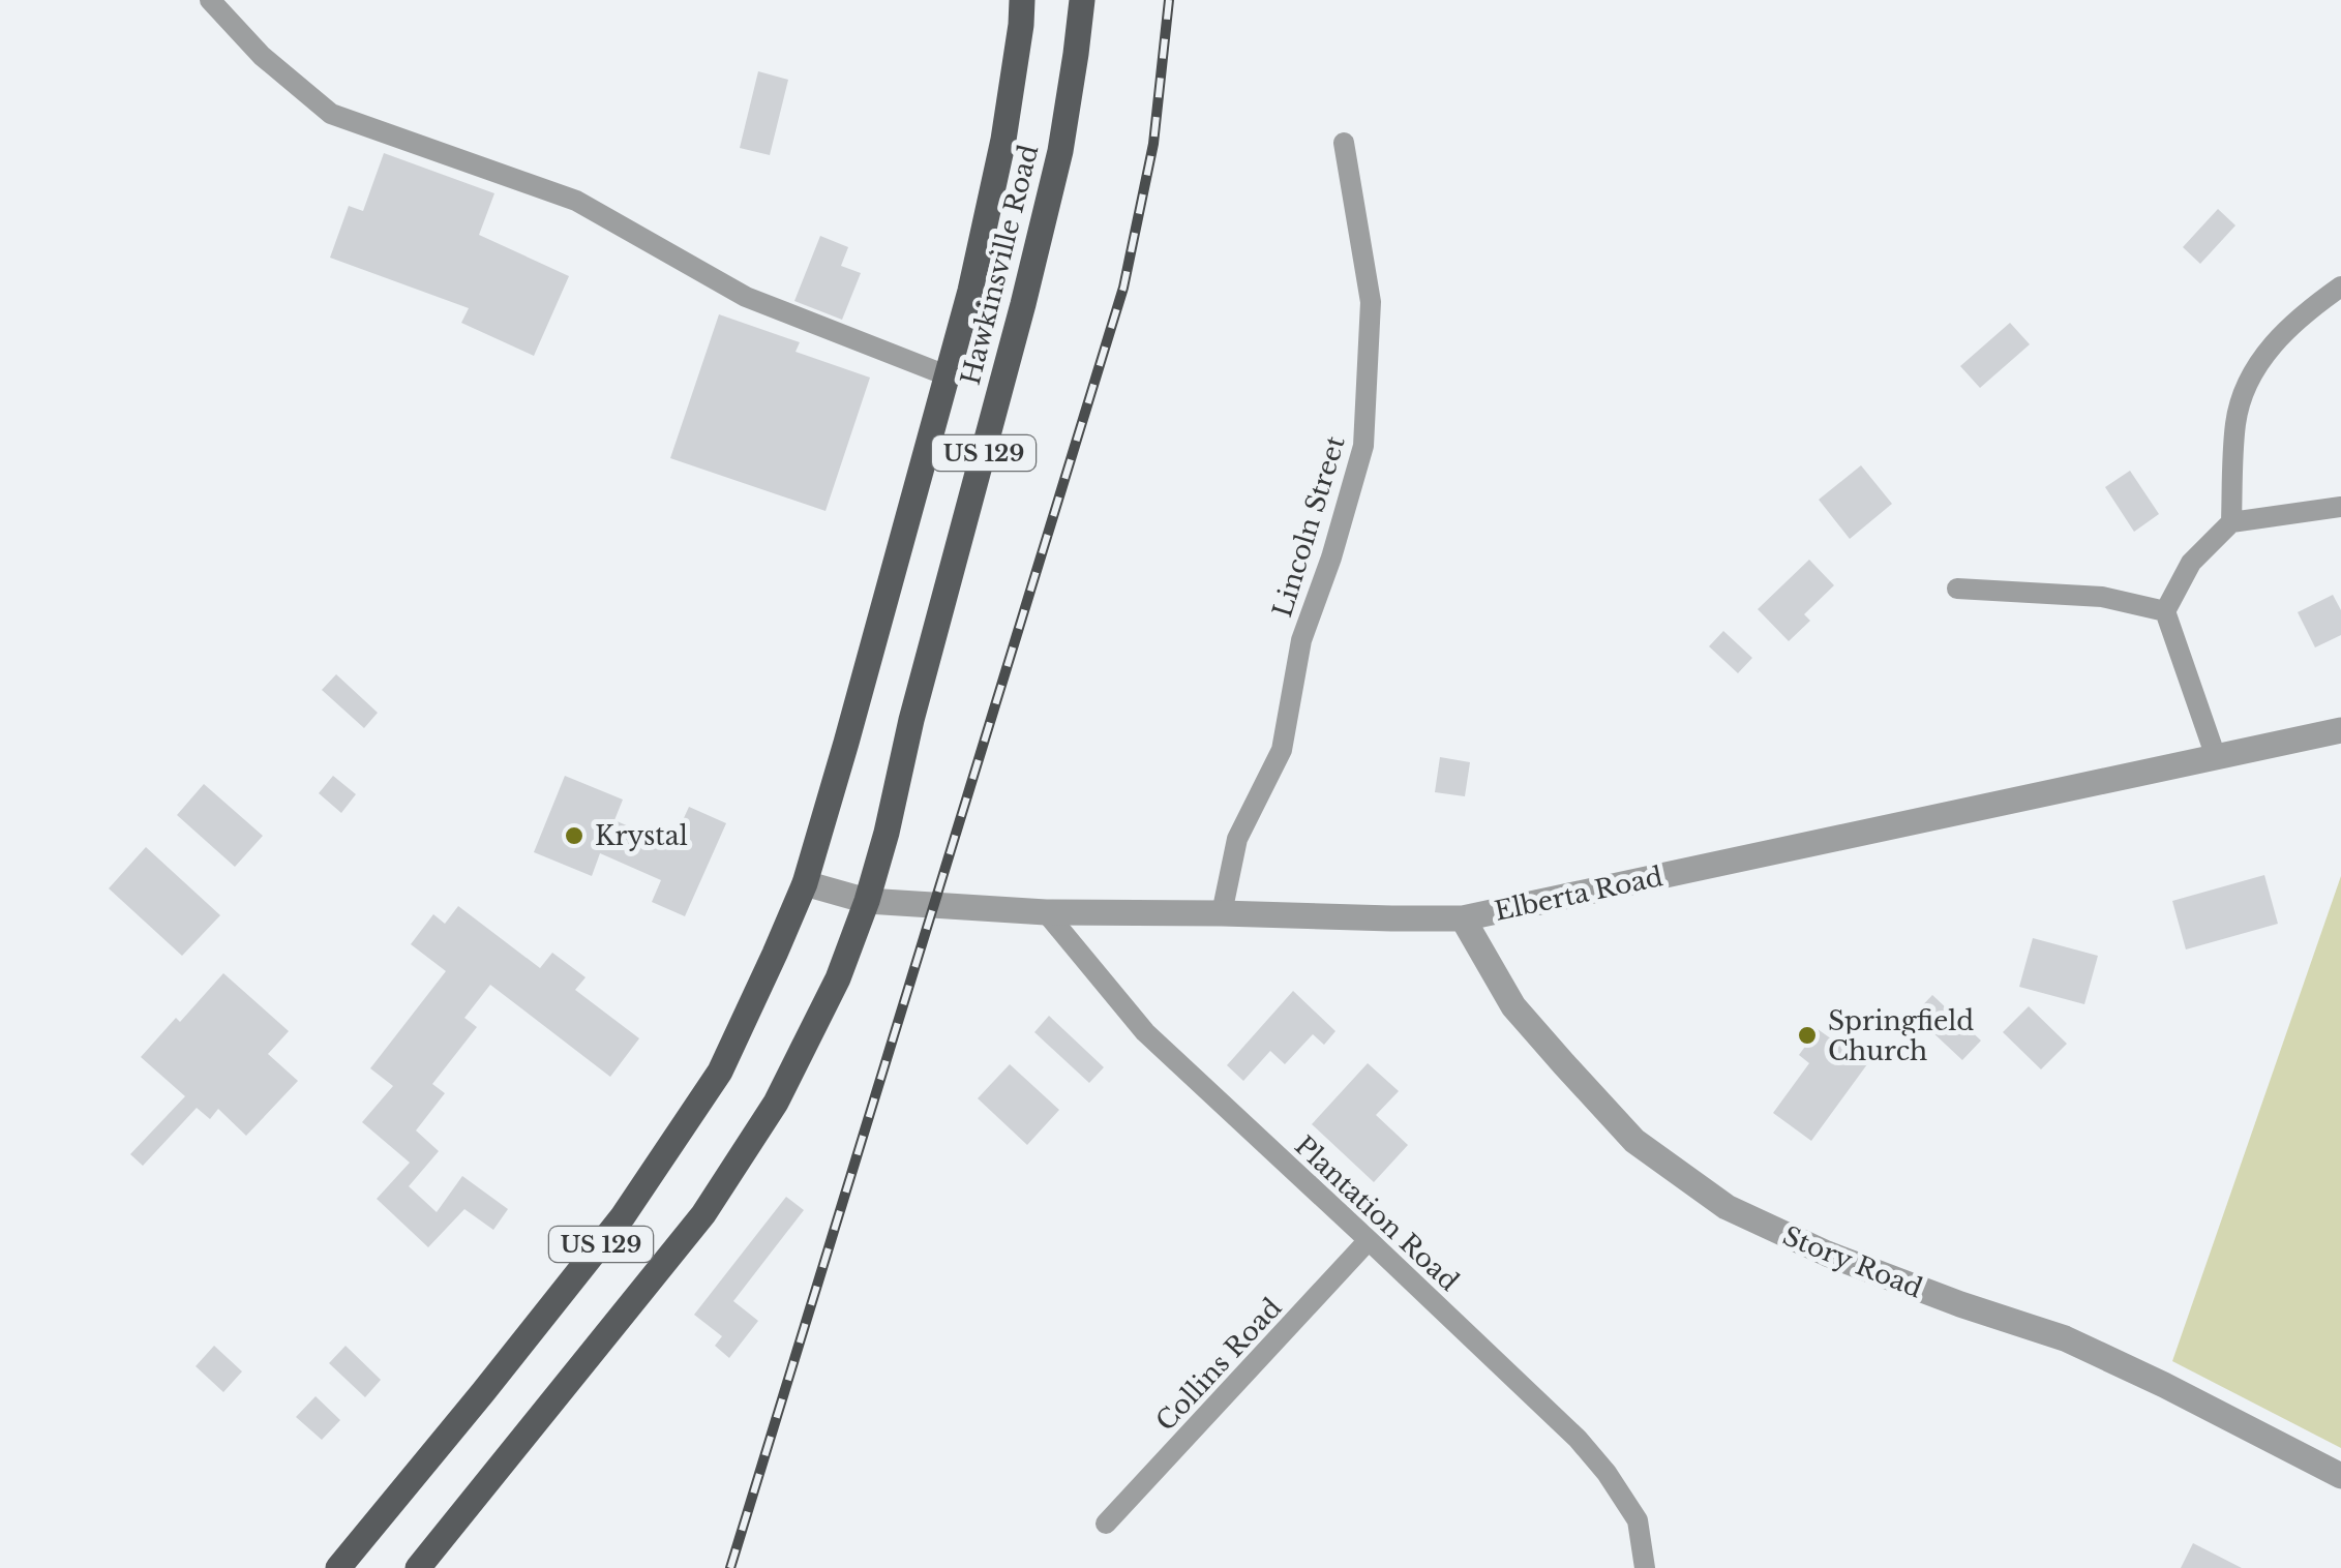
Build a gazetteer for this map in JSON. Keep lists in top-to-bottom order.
{
  "streets": {
    "main road": ["Hawkinsville Road", "US 129"],
    "street": [
      "Lincoln Street",
      "Elberta Road",
      "Plantation Road",
      "Story Road",
      "Collins Road"
    ]
  },
  "crossings": [
    ["Hawkinsville Road", "US 129"],
    ["Hawkinsville Road", "Elberta Road"],
    ["US 129", "Elberta Road"],
    ["Lincoln Street", "Elberta Road"],
    ["Elberta Road", "Plantation Road"],
    ["Elberta Road", "Story Road"],
    ["Plantation Road", "Collins Road"]
  ],
  "places": ["Krystal", "Springfield Church"]
}
